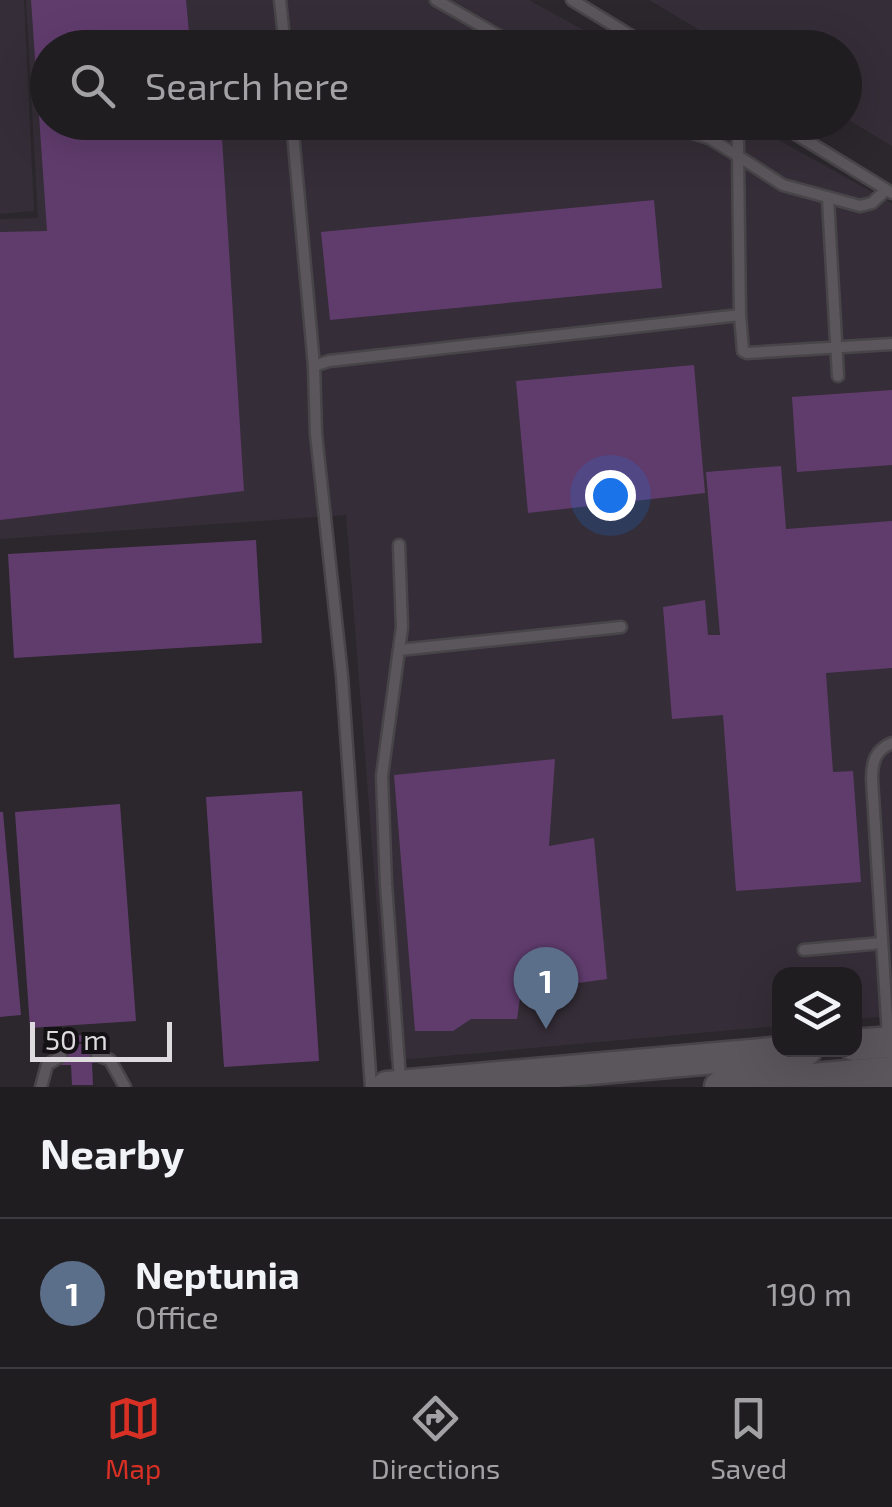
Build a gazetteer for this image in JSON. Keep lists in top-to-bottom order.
{
  "scale_bar": "50 m",
  "page": {
    "search": "Search here",
    "pins": "1",
    "scale": "50 m",
    "heading": "Nearby",
    "list": [
      {
        "mark": "1",
        "name": "Neptunia",
        "note": "Office",
        "value": "190 m"
      }
    ],
    "nav": ["Map", "Directions", "Saved"]
  }
}
